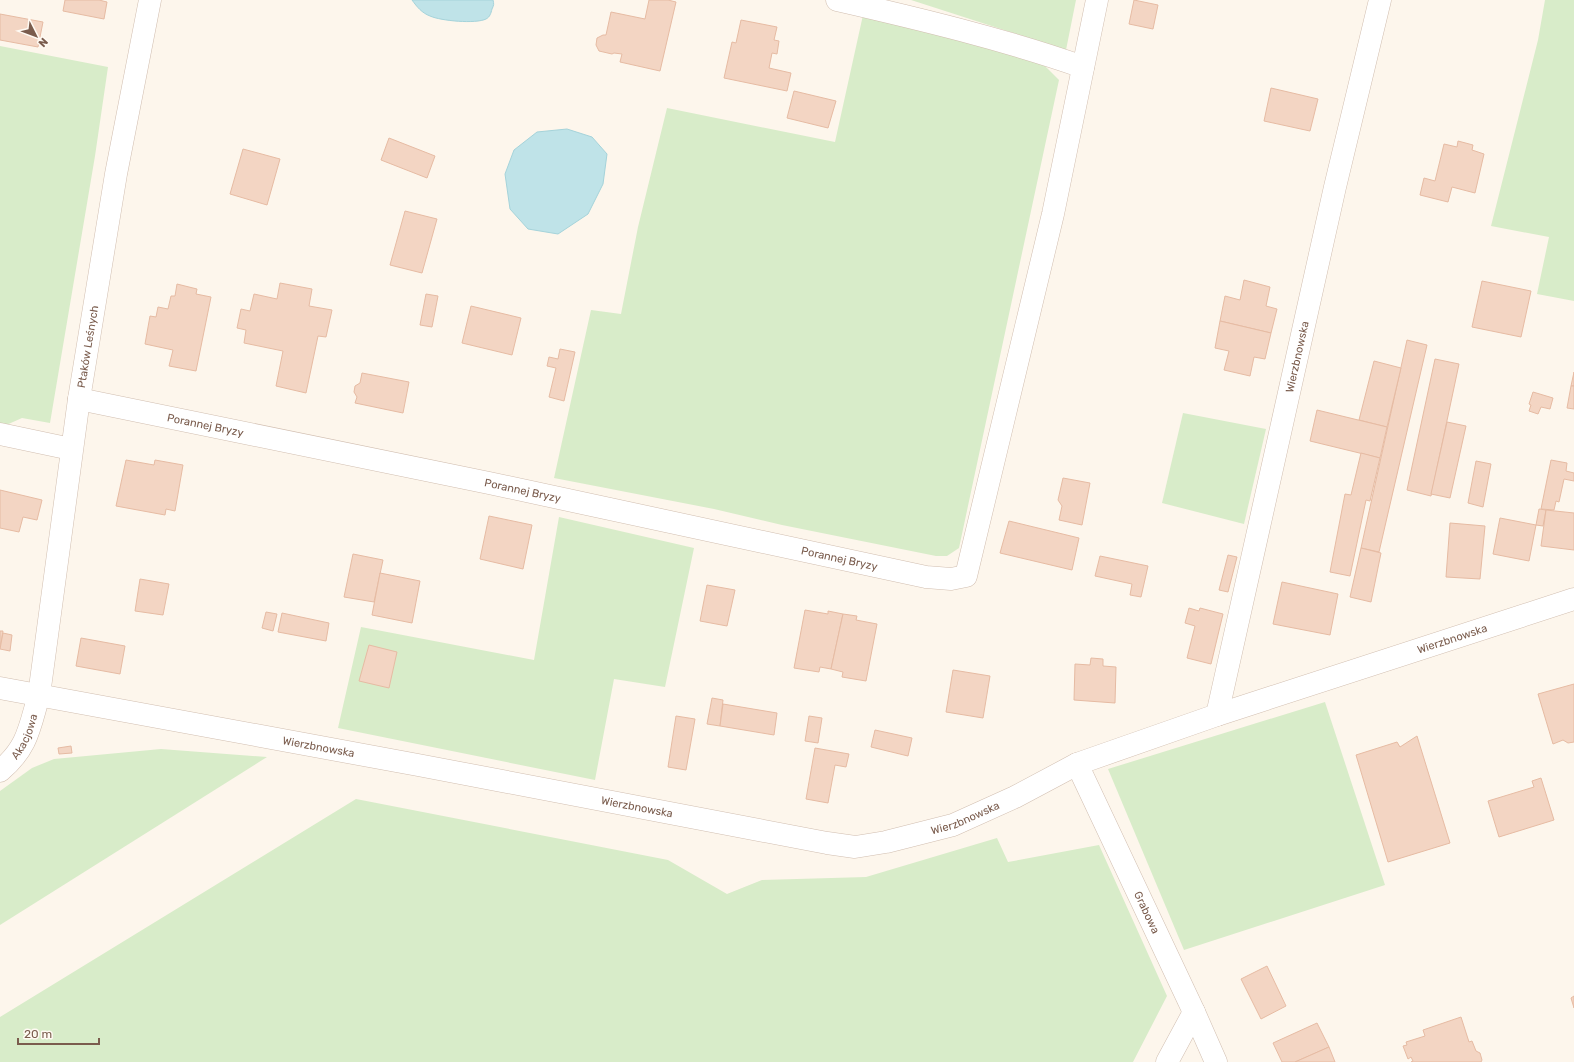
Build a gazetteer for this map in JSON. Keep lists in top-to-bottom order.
{
  "streets": {
    "street": [
      "Ptaków Leśnych",
      "Wierzbnowska",
      "Porannej Bryzy",
      "Akacjowa",
      "Grabowa"
    ]
  },
  "crossings": [
    ["Ptaków Leśnych", "Wierzbnowska"],
    ["Ptaków Leśnych", "Porannej Bryzy"],
    ["Ptaków Leśnych", "Akacjowa"],
    ["Wierzbnowska", "Akacjowa"],
    ["Wierzbnowska", "Grabowa"]
  ],
  "scale_bar": "20 m",
  "north": "bottom right"
}
